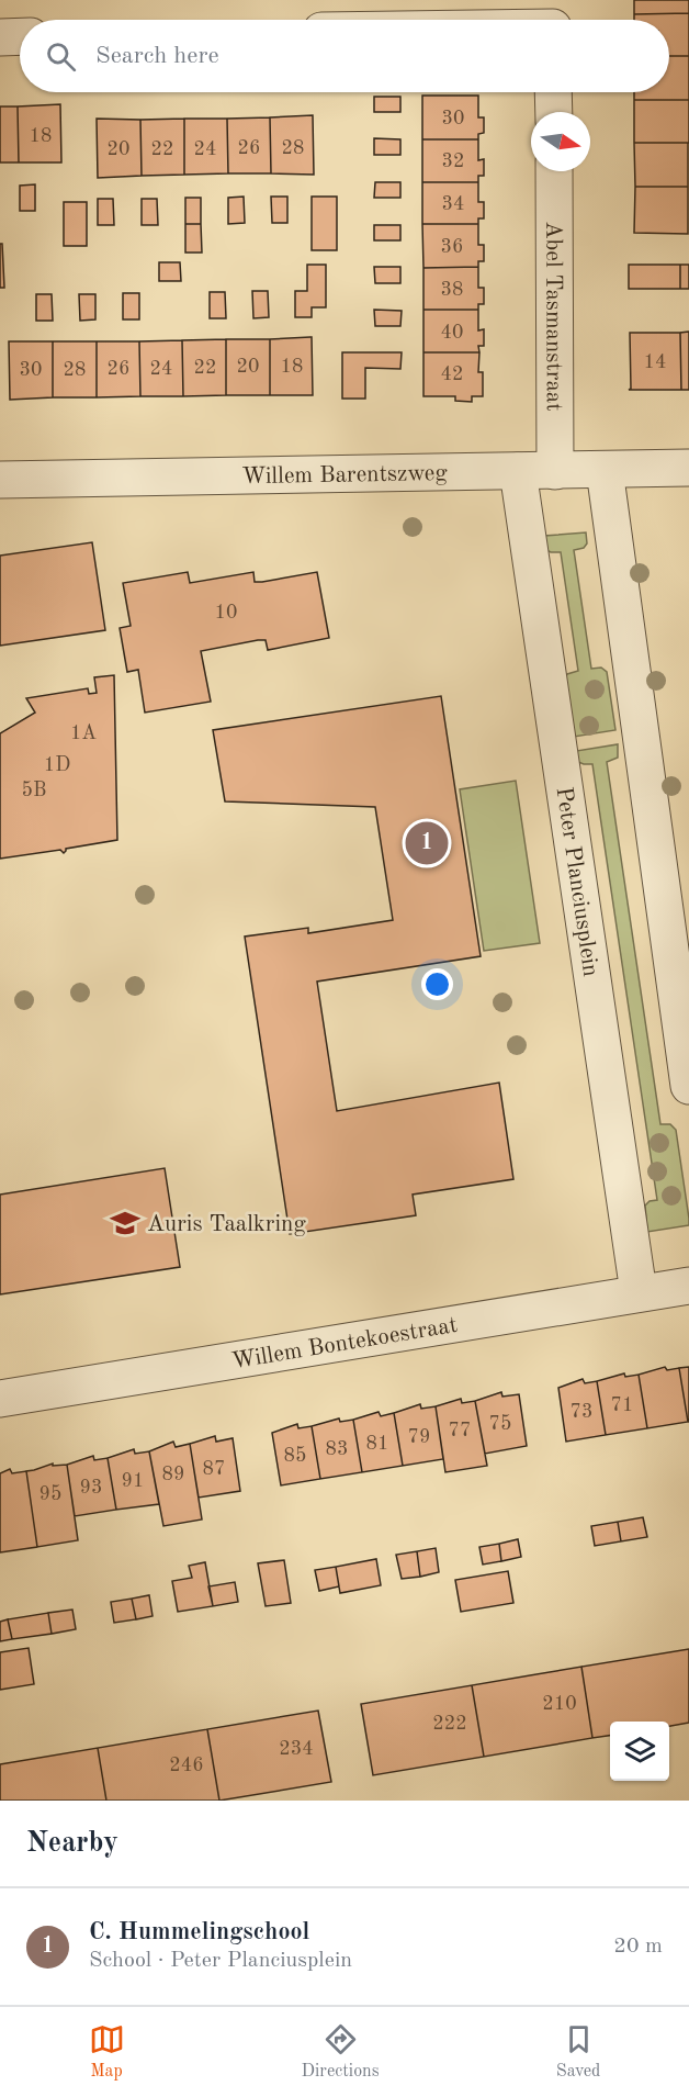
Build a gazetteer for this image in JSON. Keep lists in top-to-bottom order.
{
  "streets": {
    "street": [
      "Abel Tasmanstraat",
      "Willem Barentszweg",
      "Peter Planciusplein",
      "Willem Bontekoestraat"
    ]
  },
  "crossings": [
    ["Abel Tasmanstraat", "Willem Barentszweg"],
    ["Willem Barentszweg", "Peter Planciusplein"],
    ["Peter Planciusplein", "Willem Bontekoestraat"]
  ],
  "places": {
    "school or university": ["Auris Taalkring"]
  },
  "house_numbers": [
    "30",
    "18",
    "26",
    "28",
    "20",
    "22",
    "24",
    "32",
    "34",
    "36",
    "38",
    "40",
    "14",
    "20",
    "18",
    "22",
    "26",
    "24",
    "30",
    "28",
    "42",
    "10",
    "1A",
    "1D",
    "5B",
    "71",
    "73",
    "75",
    "77",
    "79",
    "81",
    "83",
    "85",
    "87",
    "89",
    "91",
    "93",
    "95",
    "210",
    "222",
    "234",
    "246"
  ],
  "north": "right",
  "page": {
    "search": "Search here",
    "pins": "1",
    "heading": "Nearby",
    "list": [
      {
        "mark": "1",
        "name": "C. Hummelingschool",
        "note": "School · Peter Planciusplein",
        "value": "20 m"
      }
    ],
    "nav": ["Map", "Directions", "Saved"]
  }
}
